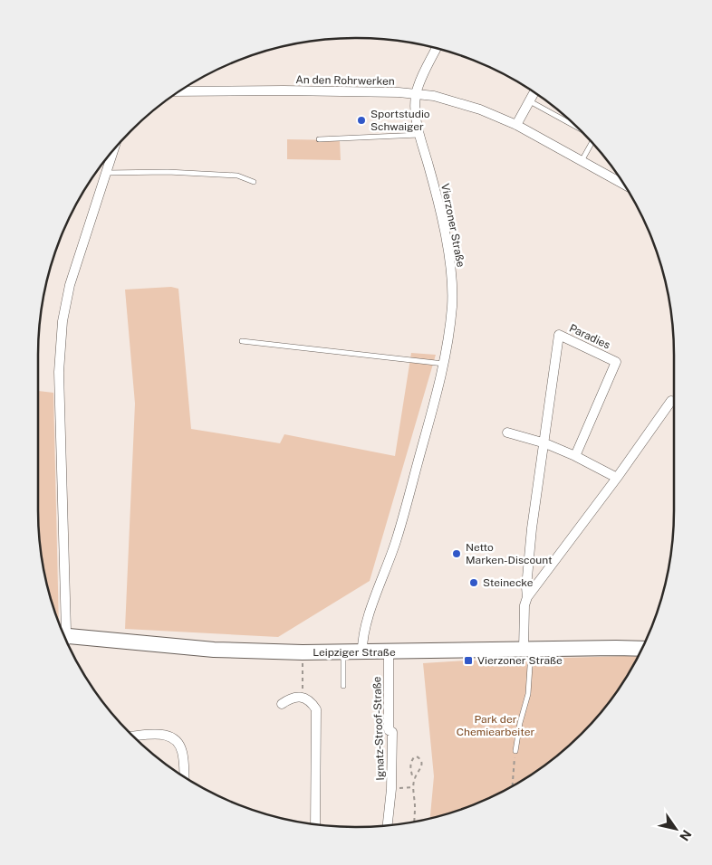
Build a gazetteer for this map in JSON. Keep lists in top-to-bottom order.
{
  "streets": {
    "main road": ["Leipziger Straße"],
    "street": [
      "An den Rohrwerken",
      "Vierzoner Straße",
      "Paradies",
      "Ignatz-Stroof-Straße"
    ]
  },
  "crossings": [
    ["An den Rohrwerken", "Vierzoner Straße"],
    ["Vierzoner Straße", "Leipziger Straße"],
    ["Paradies", "Leipziger Straße"],
    ["Leipziger Straße", "Ignatz-Stroof-Straße"]
  ],
  "parks": ["Park der Chemiearbeiter"],
  "places": {
    "other": ["Sportstudio Schwaiger", "Netto Marken-Discount", "Steinecke"],
    "transit": ["Vierzoner Straße"]
  },
  "north": "bottom right"
}
